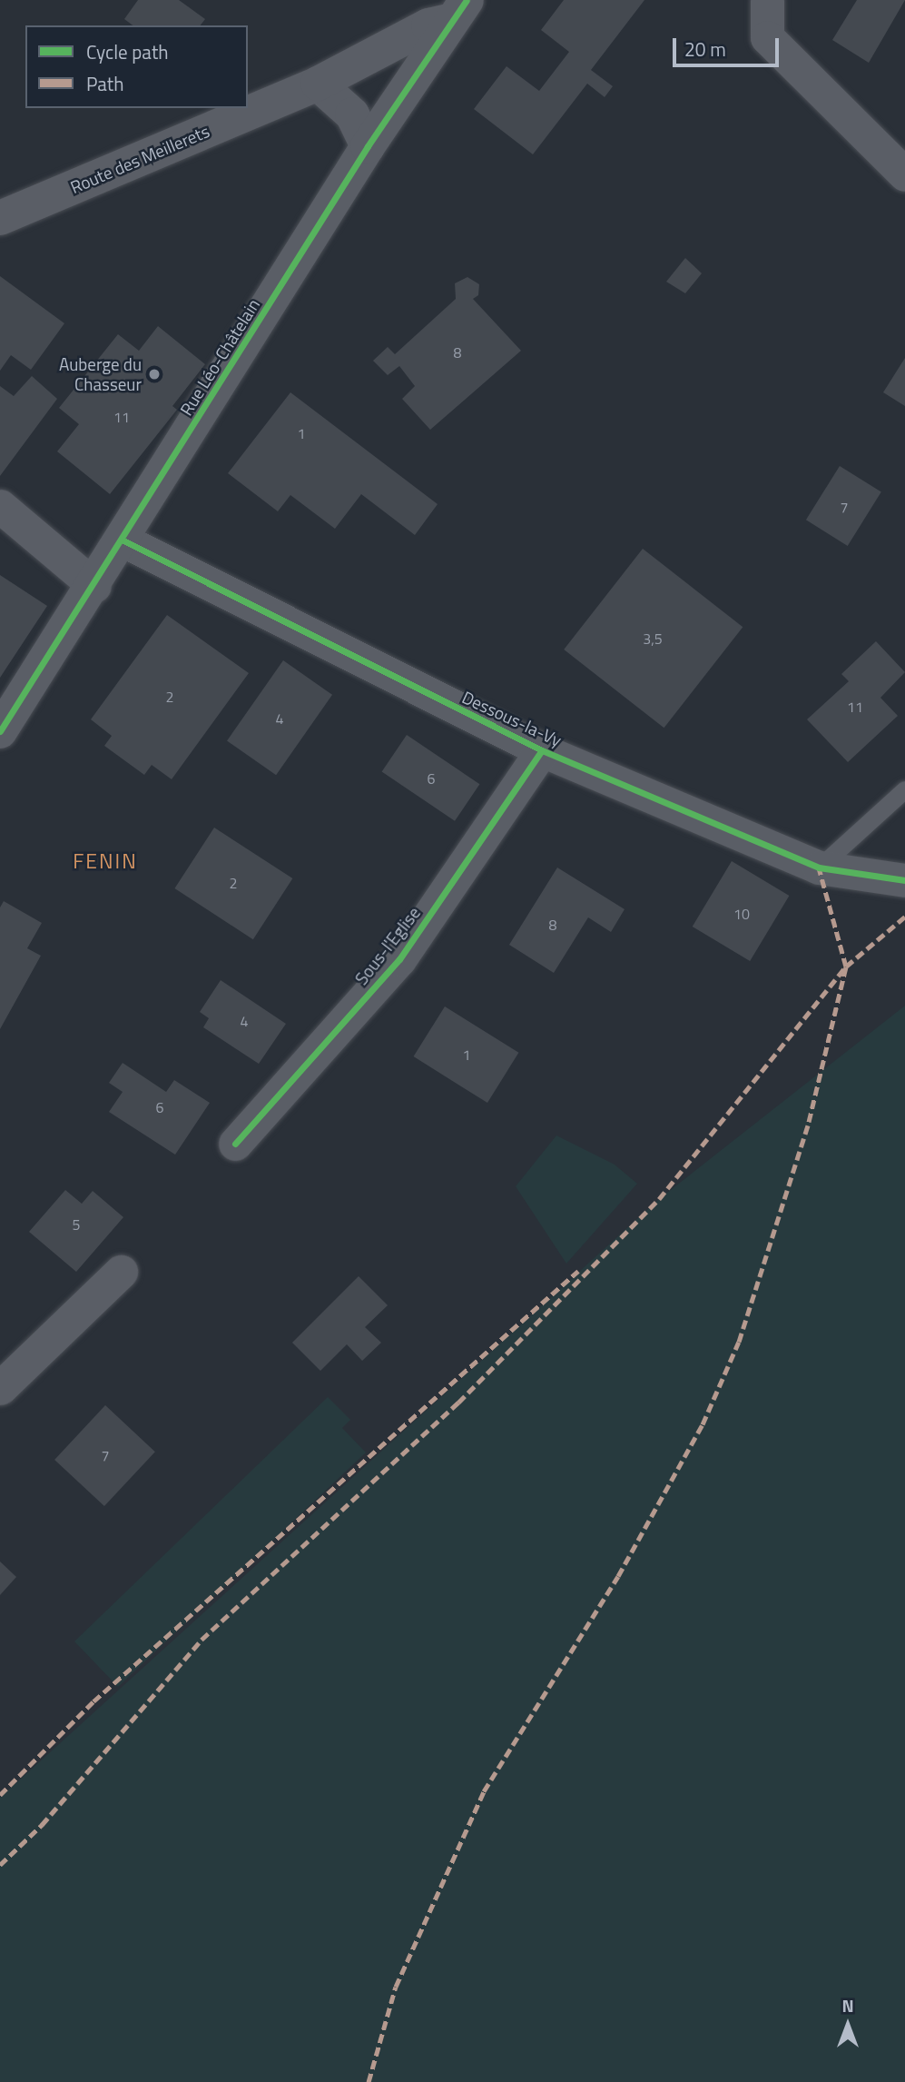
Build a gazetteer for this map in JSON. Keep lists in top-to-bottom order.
{
  "streets": {
    "street": [
      "Route des Meillerets",
      "Rue Léo-Châtelain",
      "Dessous-la-Vy",
      "Sous-l'Eglise"
    ]
  },
  "crossings": [
    ["Route des Meillerets", "Rue Léo-Châtelain"],
    ["Rue Léo-Châtelain", "Dessous-la-Vy"],
    ["Dessous-la-Vy", "Sous-l'Eglise"]
  ],
  "districts": ["FENIN"],
  "places": ["Auberge du Chasseur"],
  "house_numbers": [
    "8",
    "11",
    "1",
    "7",
    "3,5",
    "2",
    "11",
    "4",
    "6",
    "2",
    "10",
    "8",
    "4",
    "1",
    "6",
    "5",
    "7"
  ],
  "legend": ["Cycle path", "Path"],
  "scale_bar": "20 m",
  "north": "top"
}
